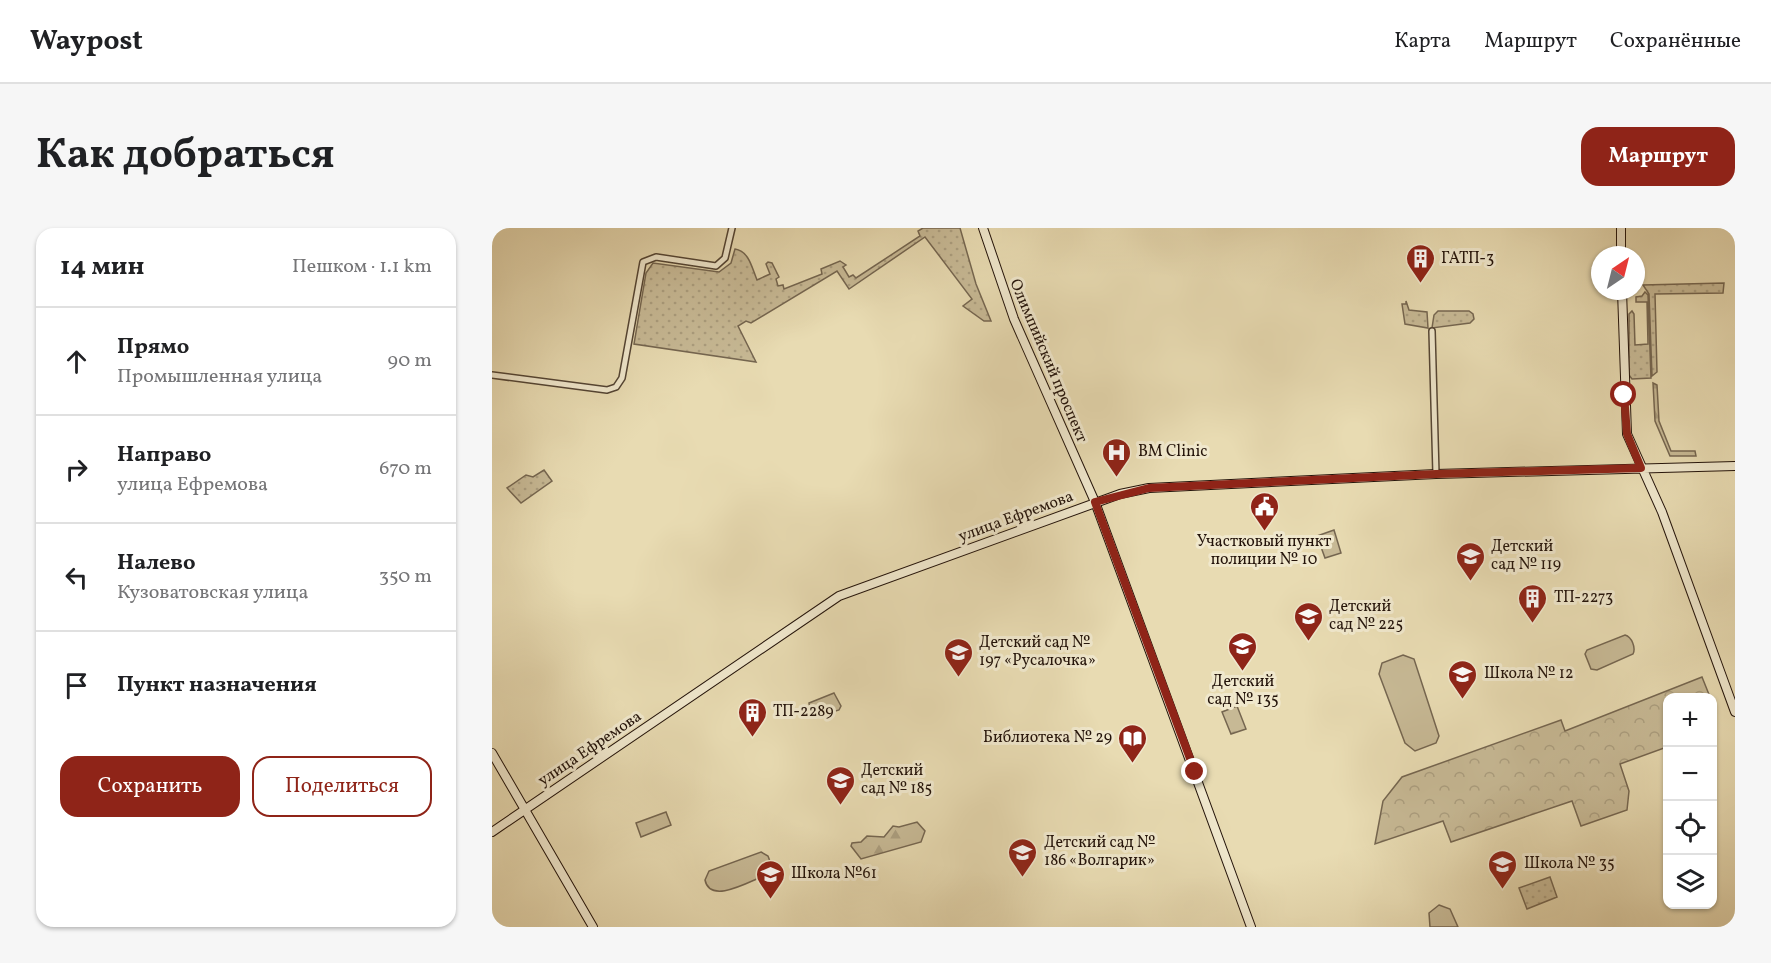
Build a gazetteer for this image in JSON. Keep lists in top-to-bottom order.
{
  "streets": {
    "street": ["Олимпийский проспект", "улица Ефремова"]
  },
  "crossings": [
    ["Олимпийский проспект", "улица Ефремова"]
  ],
  "places": {
    "building": ["ГАТП-3", "ТП-2273", "ТП-2289"],
    "hospital": ["BM Clinic"],
    "public building": ["Участковый пункт полиции № 10"],
    "school or university": [
      "Детский сад № 119",
      "Детский сад № 225",
      "Детский сад № 135",
      "Детский сад № 197 «Русалочка»",
      "Школа № 12",
      "Детский сад № 185",
      "Детский сад № 186 «Волгарик»",
      "Школа № 35",
      "Школа №61"
    ],
    "library": ["Библиотека № 29"]
  },
  "north": "top right",
  "page": {
    "header": "Waypost",
    "nav": ["Карта", "Маршрут", "Сохранённые"],
    "title": "Как добраться",
    "buttons": [
      "Маршрут",
      ["Сохранить", "Поделиться"]
    ],
    "heading": ["14 мин", "Пешком · 1.1 km"],
    "list": [
      ["Прямо", "Промышленная улица", "90 m"],
      ["Направо", "улица Ефремова", "670 m"],
      ["Налево", "Кузоватовская улица", "350 m"],
      "Пункт назначения"
    ],
    "map_buttons": ["+", "−"]
  }
}
